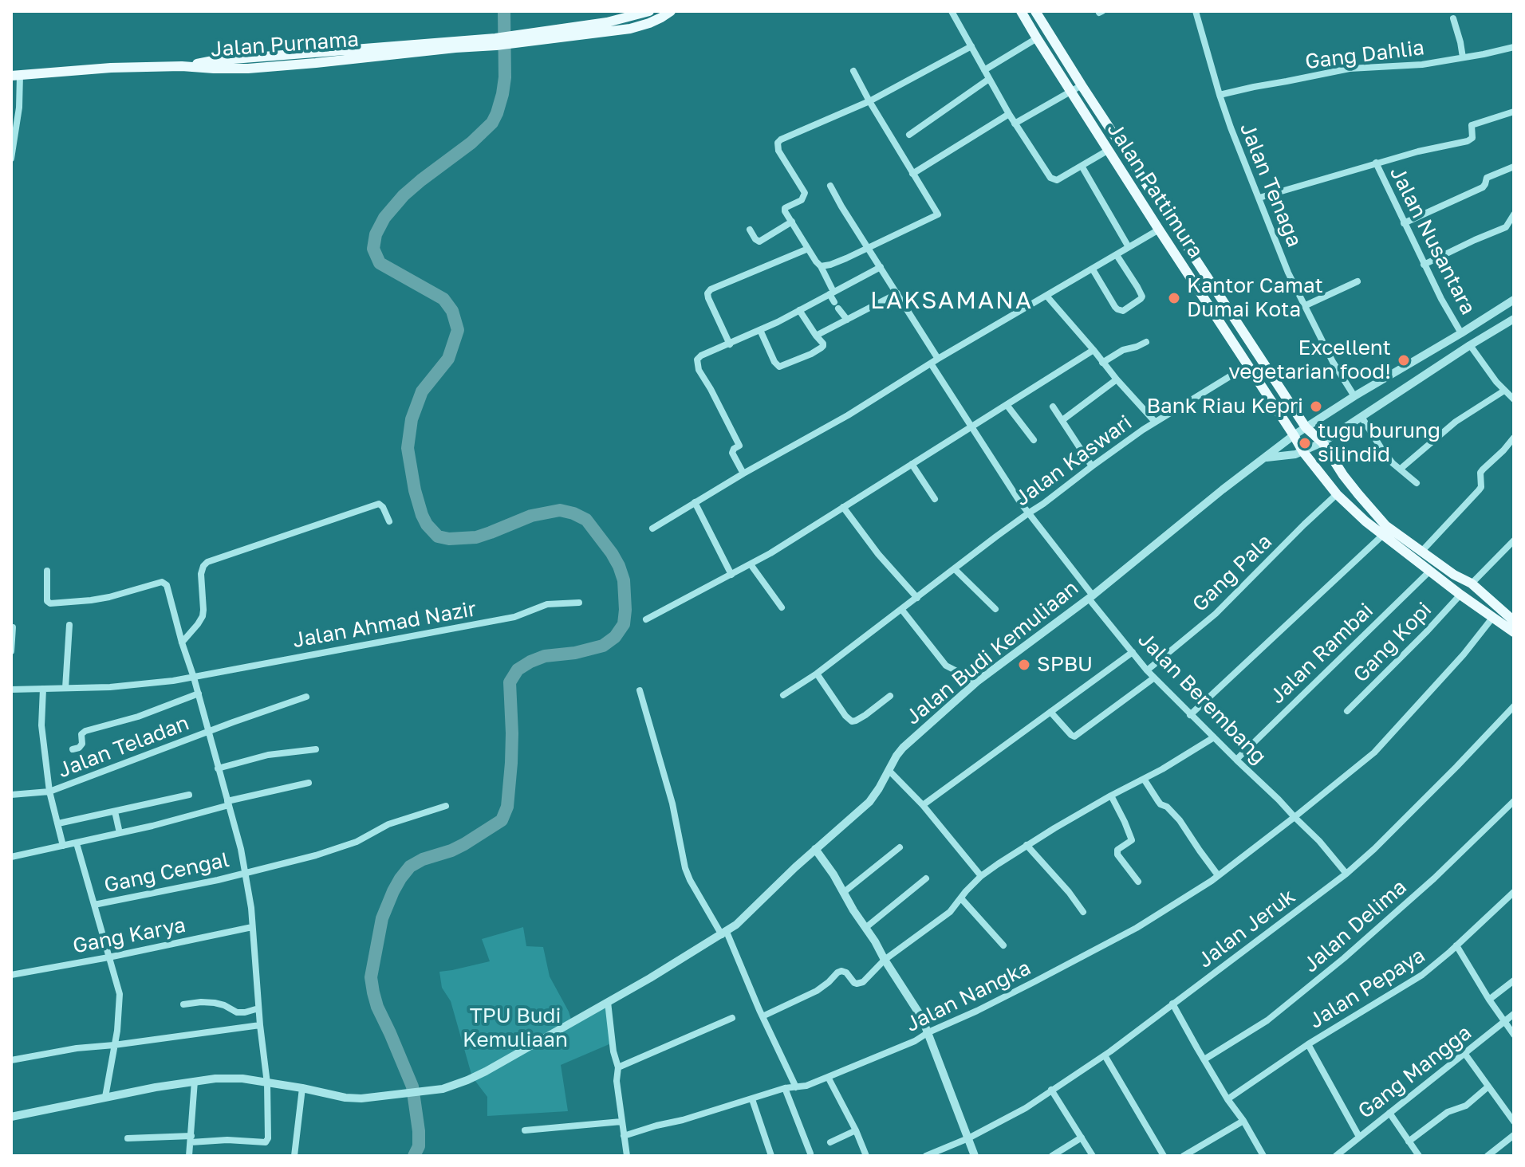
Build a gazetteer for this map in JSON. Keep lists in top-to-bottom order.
{
  "streets": {
    "main road": ["Jalan Purnama", "Jalan Pattimura"],
    "street": [
      "Gang Dahlia",
      "Jalan Tenaga",
      "Jalan Nusantara",
      "Jalan Kaswari",
      "Gang Pala",
      "Jalan Ahmad Nazir",
      "Gang Kopi",
      "Jalan Budi Kemuliaan",
      "Jalan Rambai",
      "Jalan Berembang",
      "Jalan Teladan",
      "Gang Cengal",
      "Jalan Delima",
      "Jalan Jeruk",
      "Gang Karya",
      "Jalan Pepaya",
      "Jalan Nangka",
      "Gang Mangga"
    ]
  },
  "crossings": [
    ["Gang Dahlia", "Jalan Tenaga"],
    ["Jalan Tenaga", "Jalan Budi Kemuliaan"],
    ["Jalan Pattimura", "Jalan Kaswari"],
    ["Jalan Pattimura", "Gang Pala"],
    ["Jalan Pattimura", "Gang Kopi"],
    ["Jalan Pattimura", "Jalan Budi Kemuliaan"],
    ["Jalan Pattimura", "Jalan Rambai"],
    ["Jalan Pattimura", "Jalan Nangka"],
    ["Jalan Nusantara", "Jalan Budi Kemuliaan"],
    ["Jalan Kaswari", "Jalan Berembang"],
    ["Gang Pala", "Jalan Berembang"],
    ["Jalan Budi Kemuliaan", "Jalan Berembang"],
    ["Jalan Rambai", "Jalan Berembang"],
    ["Jalan Berembang", "Jalan Jeruk"],
    ["Jalan Berembang", "Jalan Nangka"]
  ],
  "districts": ["LAKSAMANA"],
  "parks": ["TPU Budi Kemuliaan"],
  "places": [
    "Kantor Camat Dumai Kota",
    "Excellent vegetarian food!",
    "Bank Riau Kepri",
    "tugu burung silindid",
    "SPBU"
  ]
}
